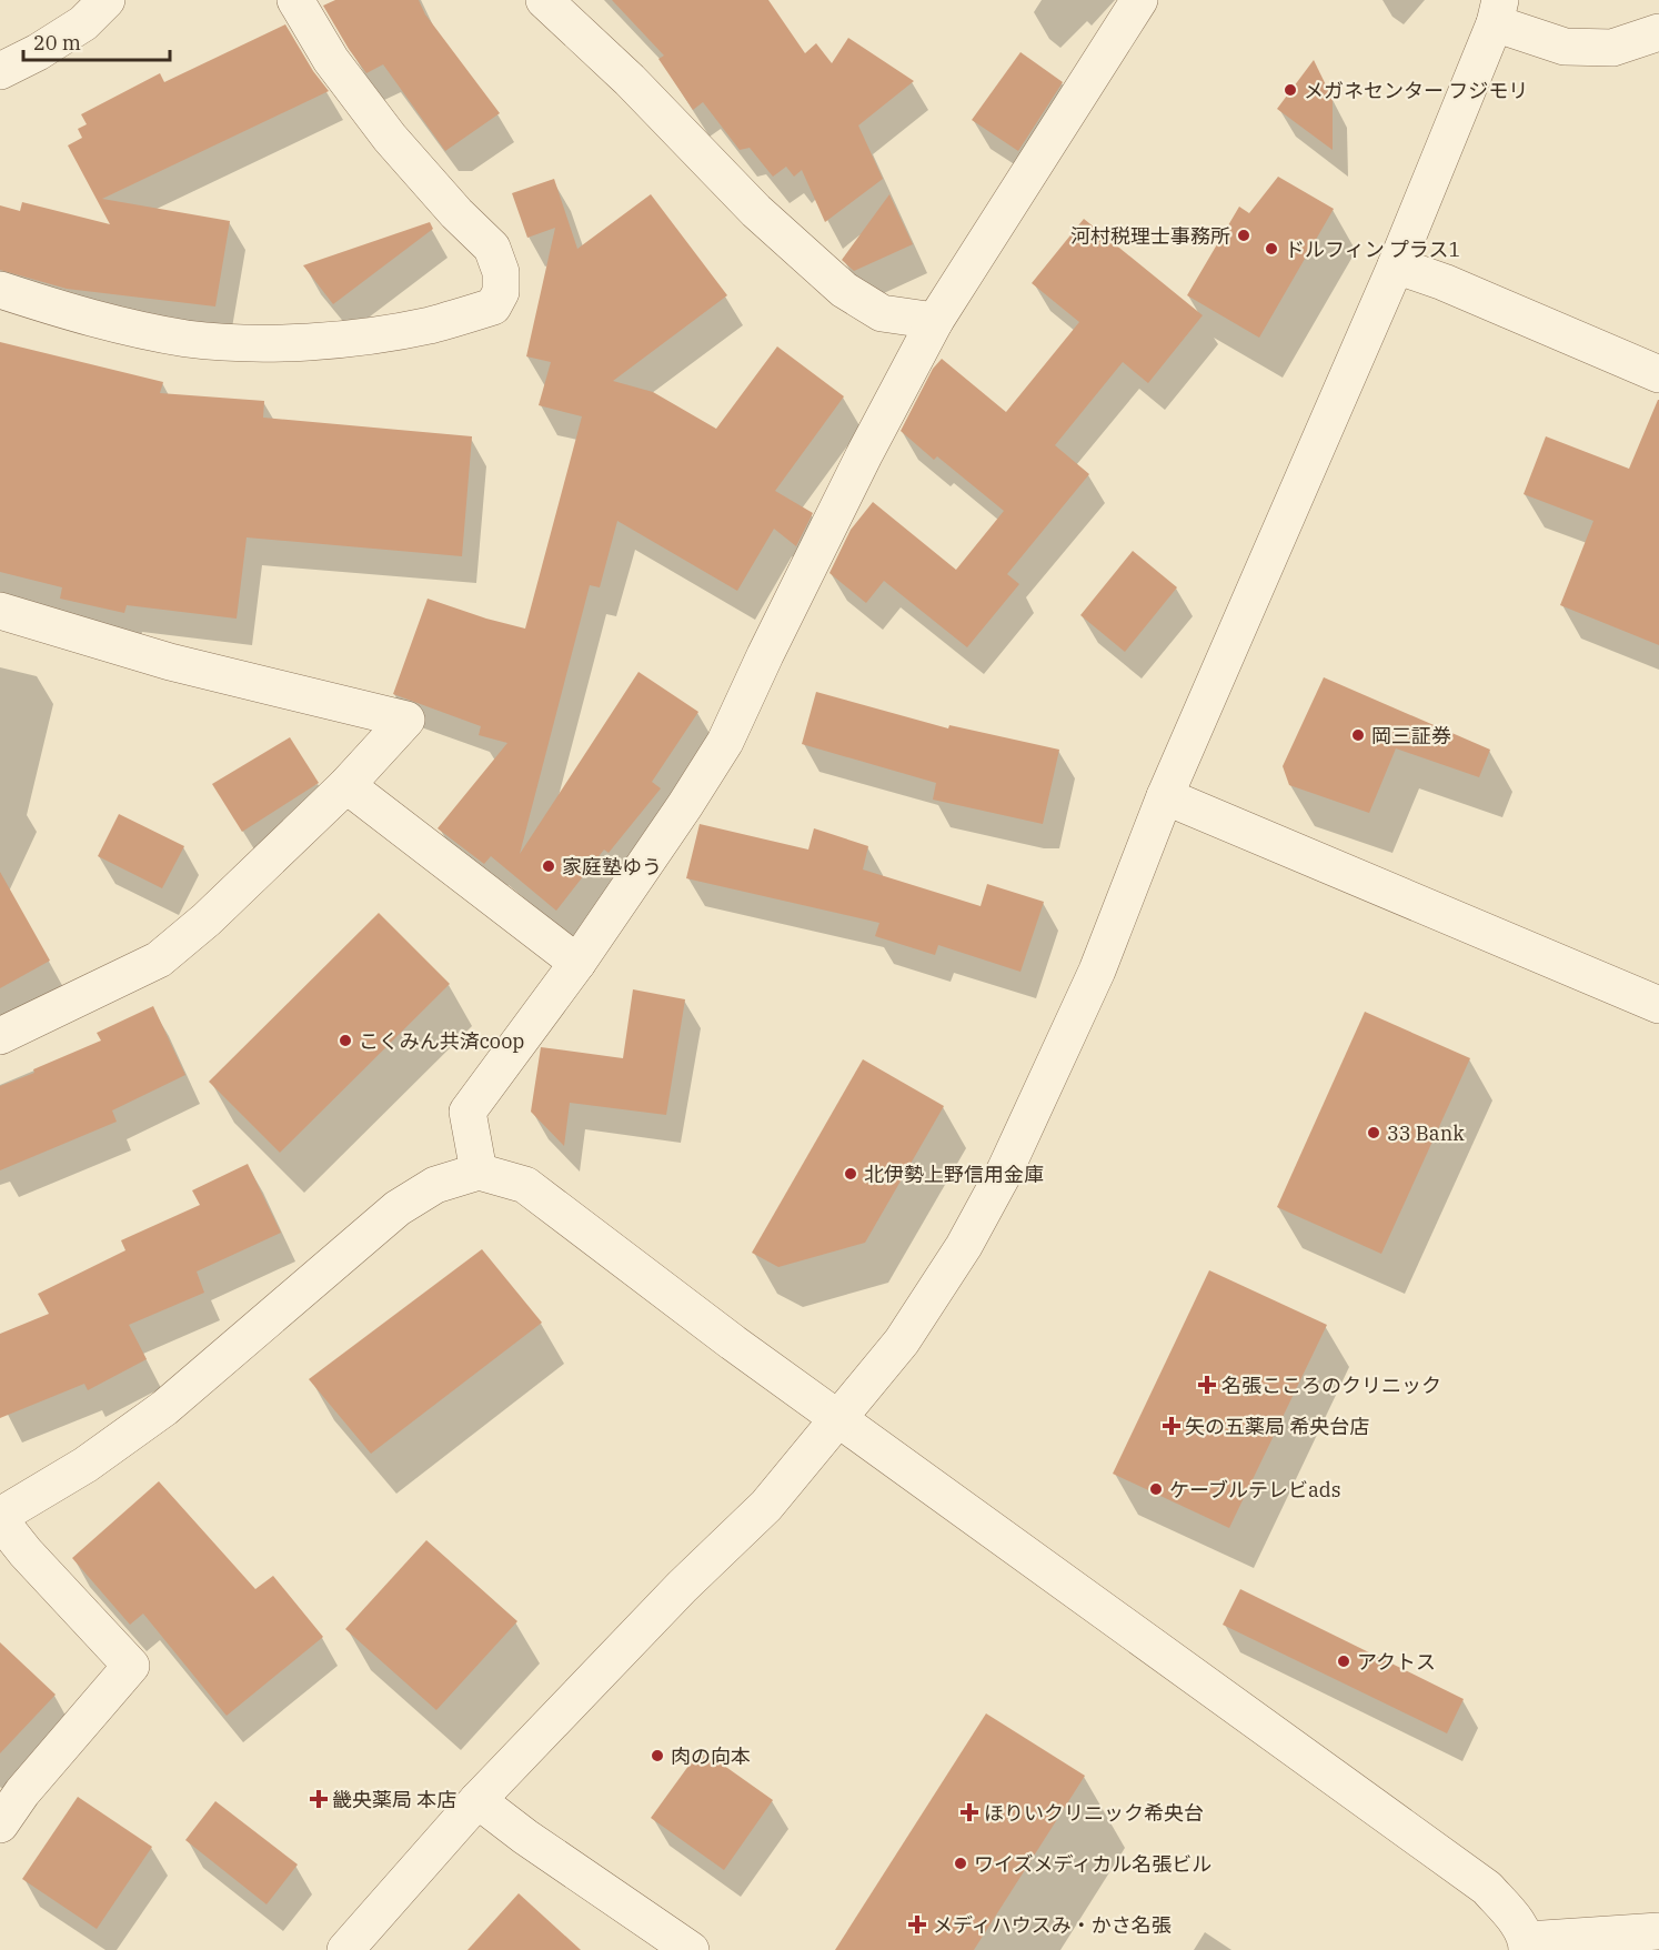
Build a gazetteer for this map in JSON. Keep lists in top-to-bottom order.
{
  "places": {
    "other": [
      "メガネセンター フジモリ",
      "河村税理士事務所",
      "ドルフィン プラス1",
      "岡三証券",
      "家庭塾ゆう",
      "こくみん共済coop",
      "33 Bank",
      "北伊勢上野信用金庫",
      "ケーブルテレビads",
      "アクトス",
      "肉の向本",
      "ワイズメディカル名張ビル"
    ],
    "health": [
      "名張こころのクリニック",
      "矢の五薬局 希央台店",
      "畿央薬局 本店",
      "ほりいクリニック希央台",
      "メディハウスみ・かさ名張"
    ]
  },
  "scale_bar": "20 m"
}
